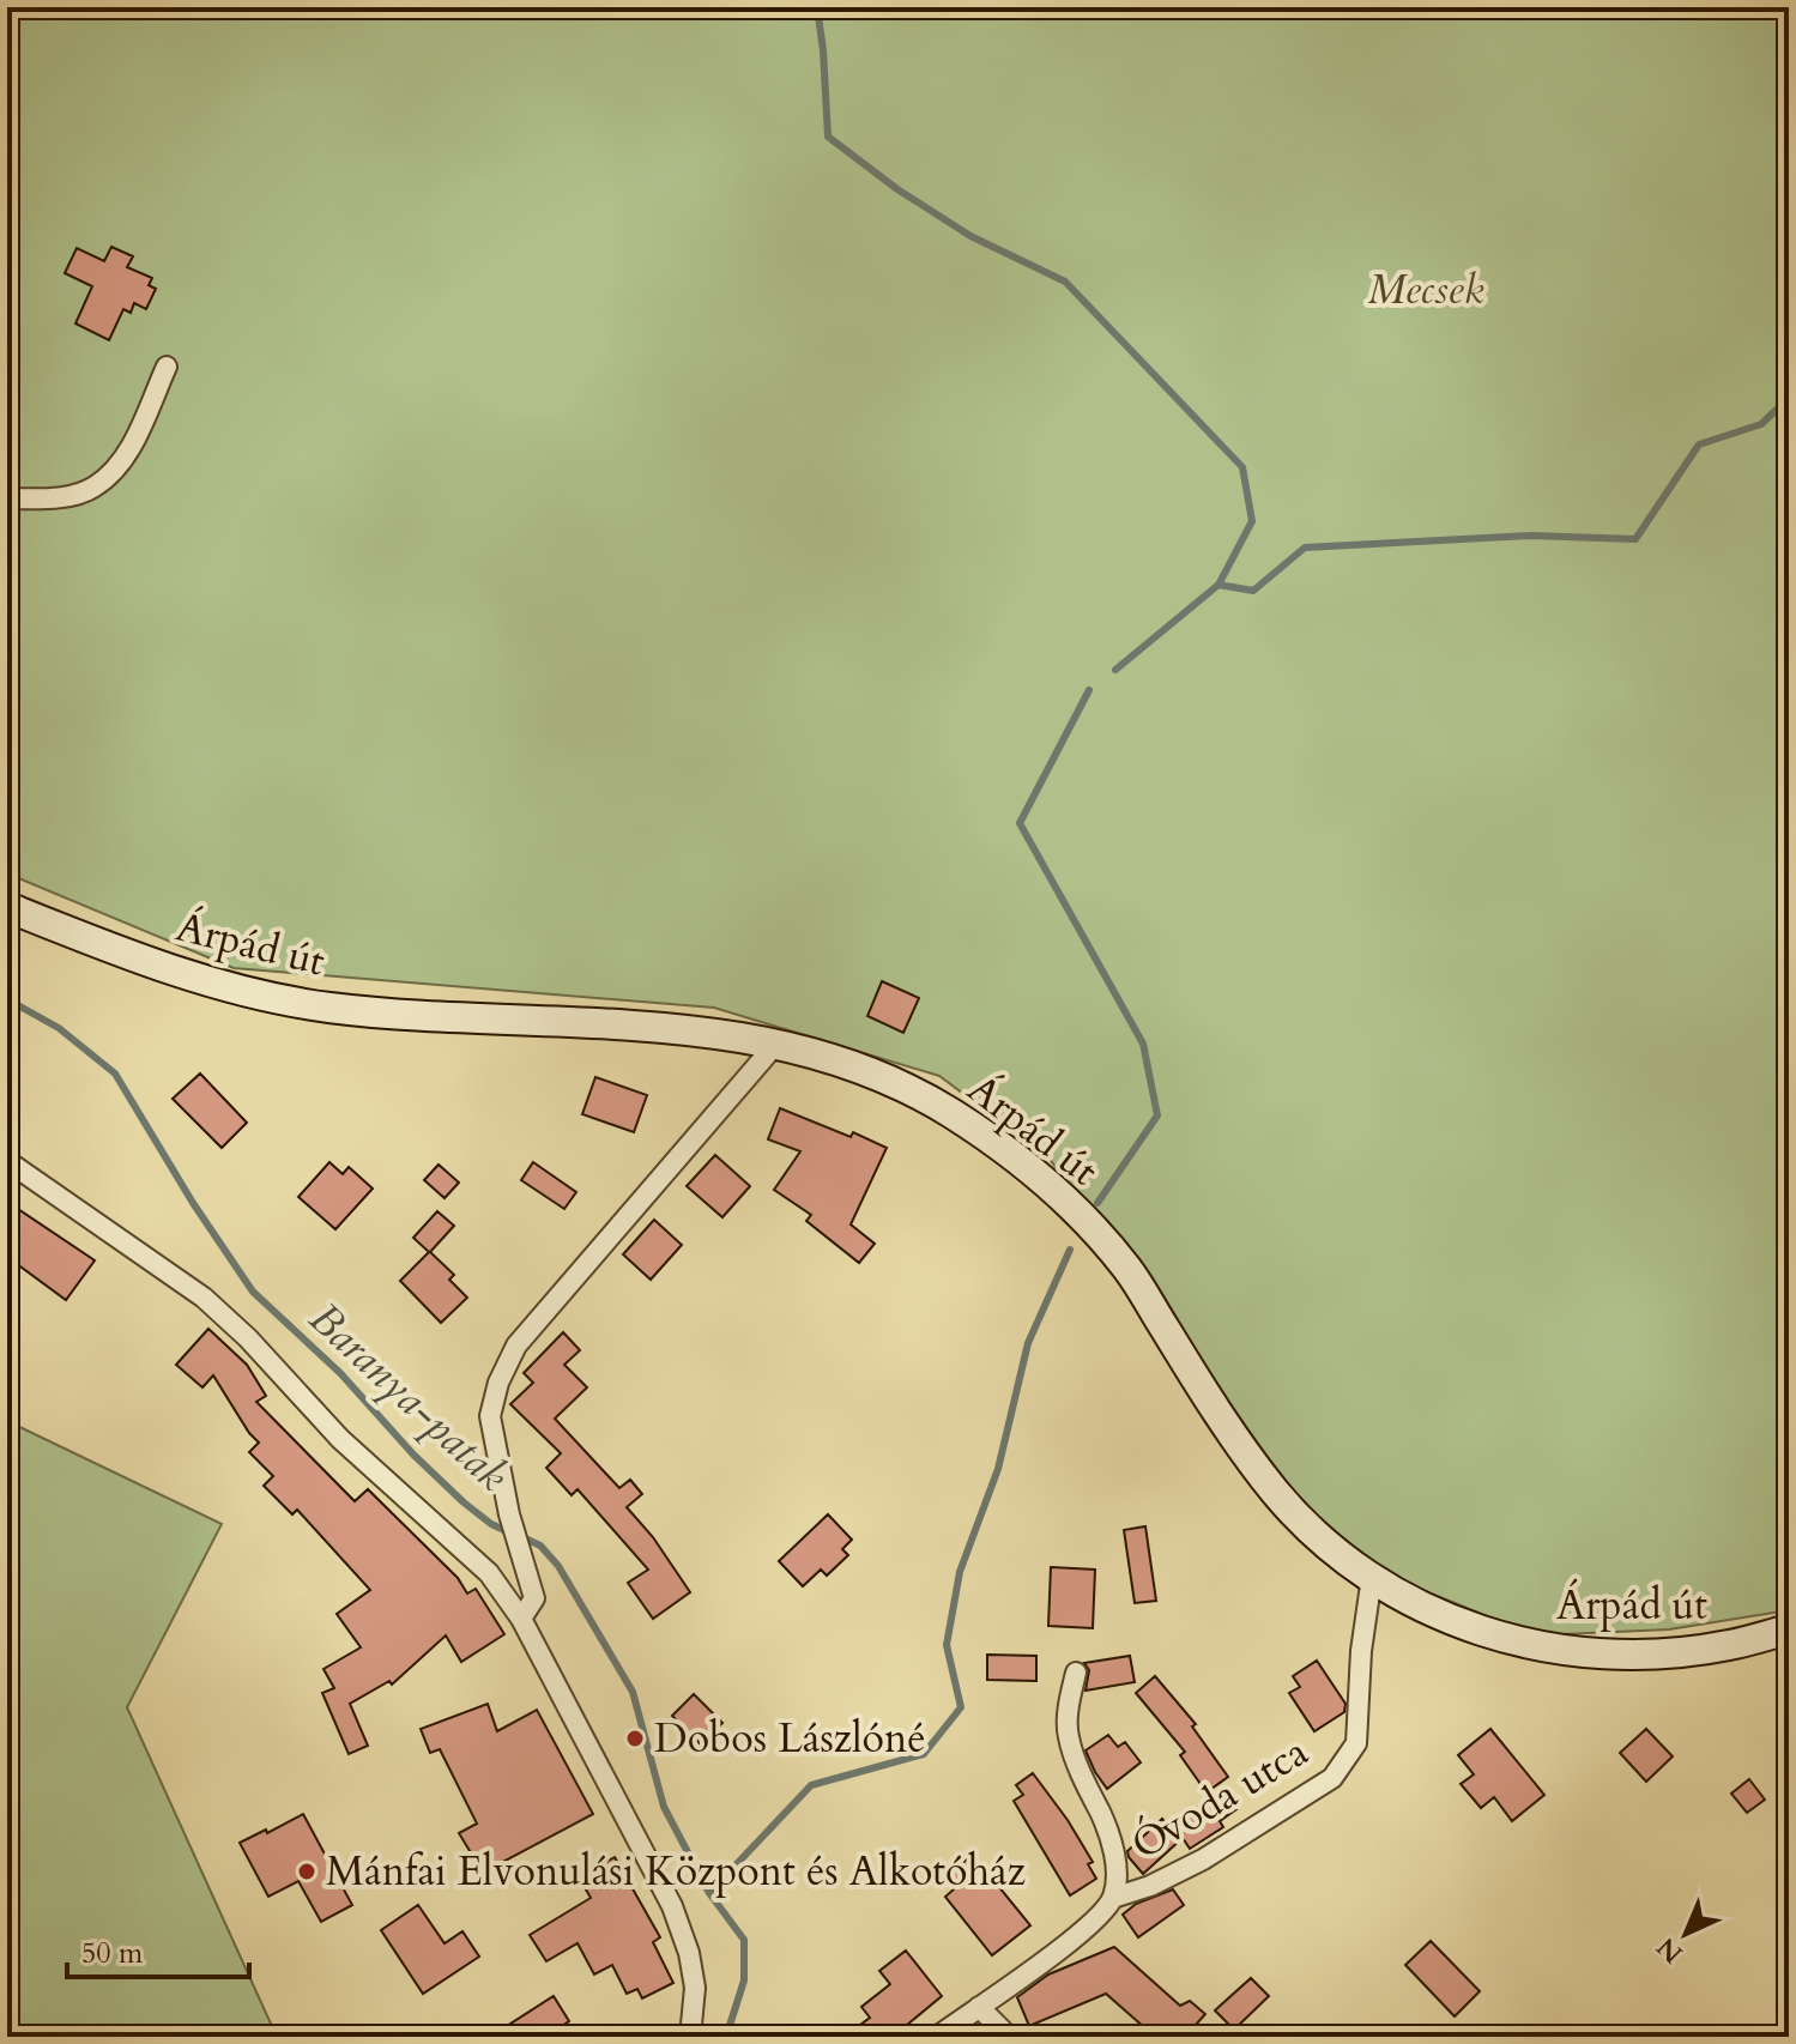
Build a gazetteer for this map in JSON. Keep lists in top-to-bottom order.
{
  "streets": {
    "main road": ["Árpád út"],
    "street": ["Óvoda utca"]
  },
  "crossings": [
    ["Árpád út", "Óvoda utca"]
  ],
  "water": ["Baranya-patak"],
  "parks": ["Mecsek"],
  "places": ["Dobos Lászlóné", "Mánfai Elvonulási Központ és Alkotóház"],
  "scale_bar": "50 m",
  "north": "bottom left"
}
